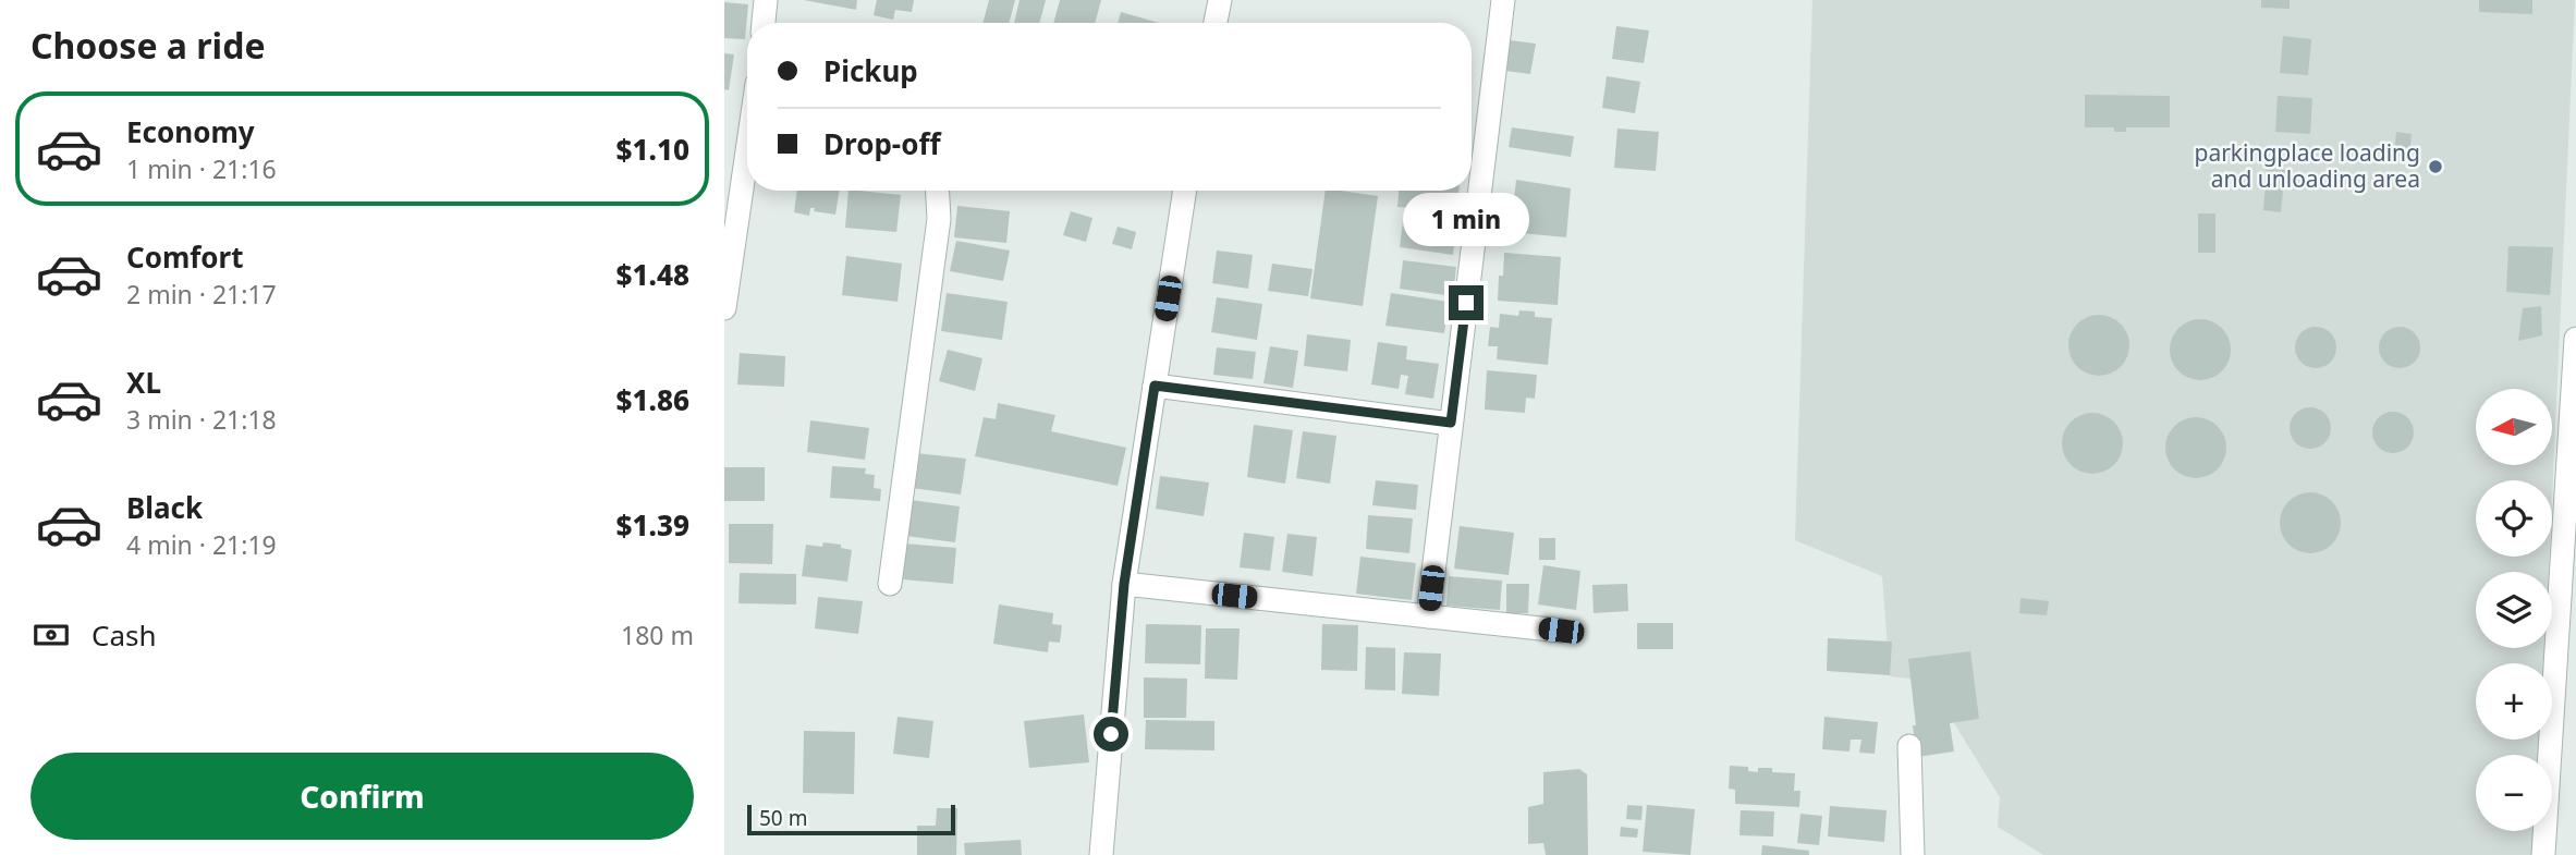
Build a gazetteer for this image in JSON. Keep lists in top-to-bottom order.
{
  "places": ["parkingplace loading and unloading area"],
  "scale_bar": "50 m",
  "north": "left",
  "page": {
    "heading": "Choose a ride",
    "banner": ["Pickup", "Drop-off"],
    "list": [
      {
        "name": "Economy",
        "note": "1 min · 21:16",
        "value": "$1.10"
      },
      {
        "name": "Comfort",
        "note": "2 min · 21:17",
        "value": "$1.48"
      },
      {
        "name": "XL",
        "note": "3 min · 21:18",
        "value": "$1.86"
      },
      {
        "name": "Black",
        "note": "4 min · 21:19",
        "value": "$1.39"
      }
    ],
    "bubble": "1 min",
    "map_buttons": ["+", "−"],
    "pay": ["Cash", "180 m"],
    "buttons": "Confirm",
    "scale": "50 m"
  }
}
